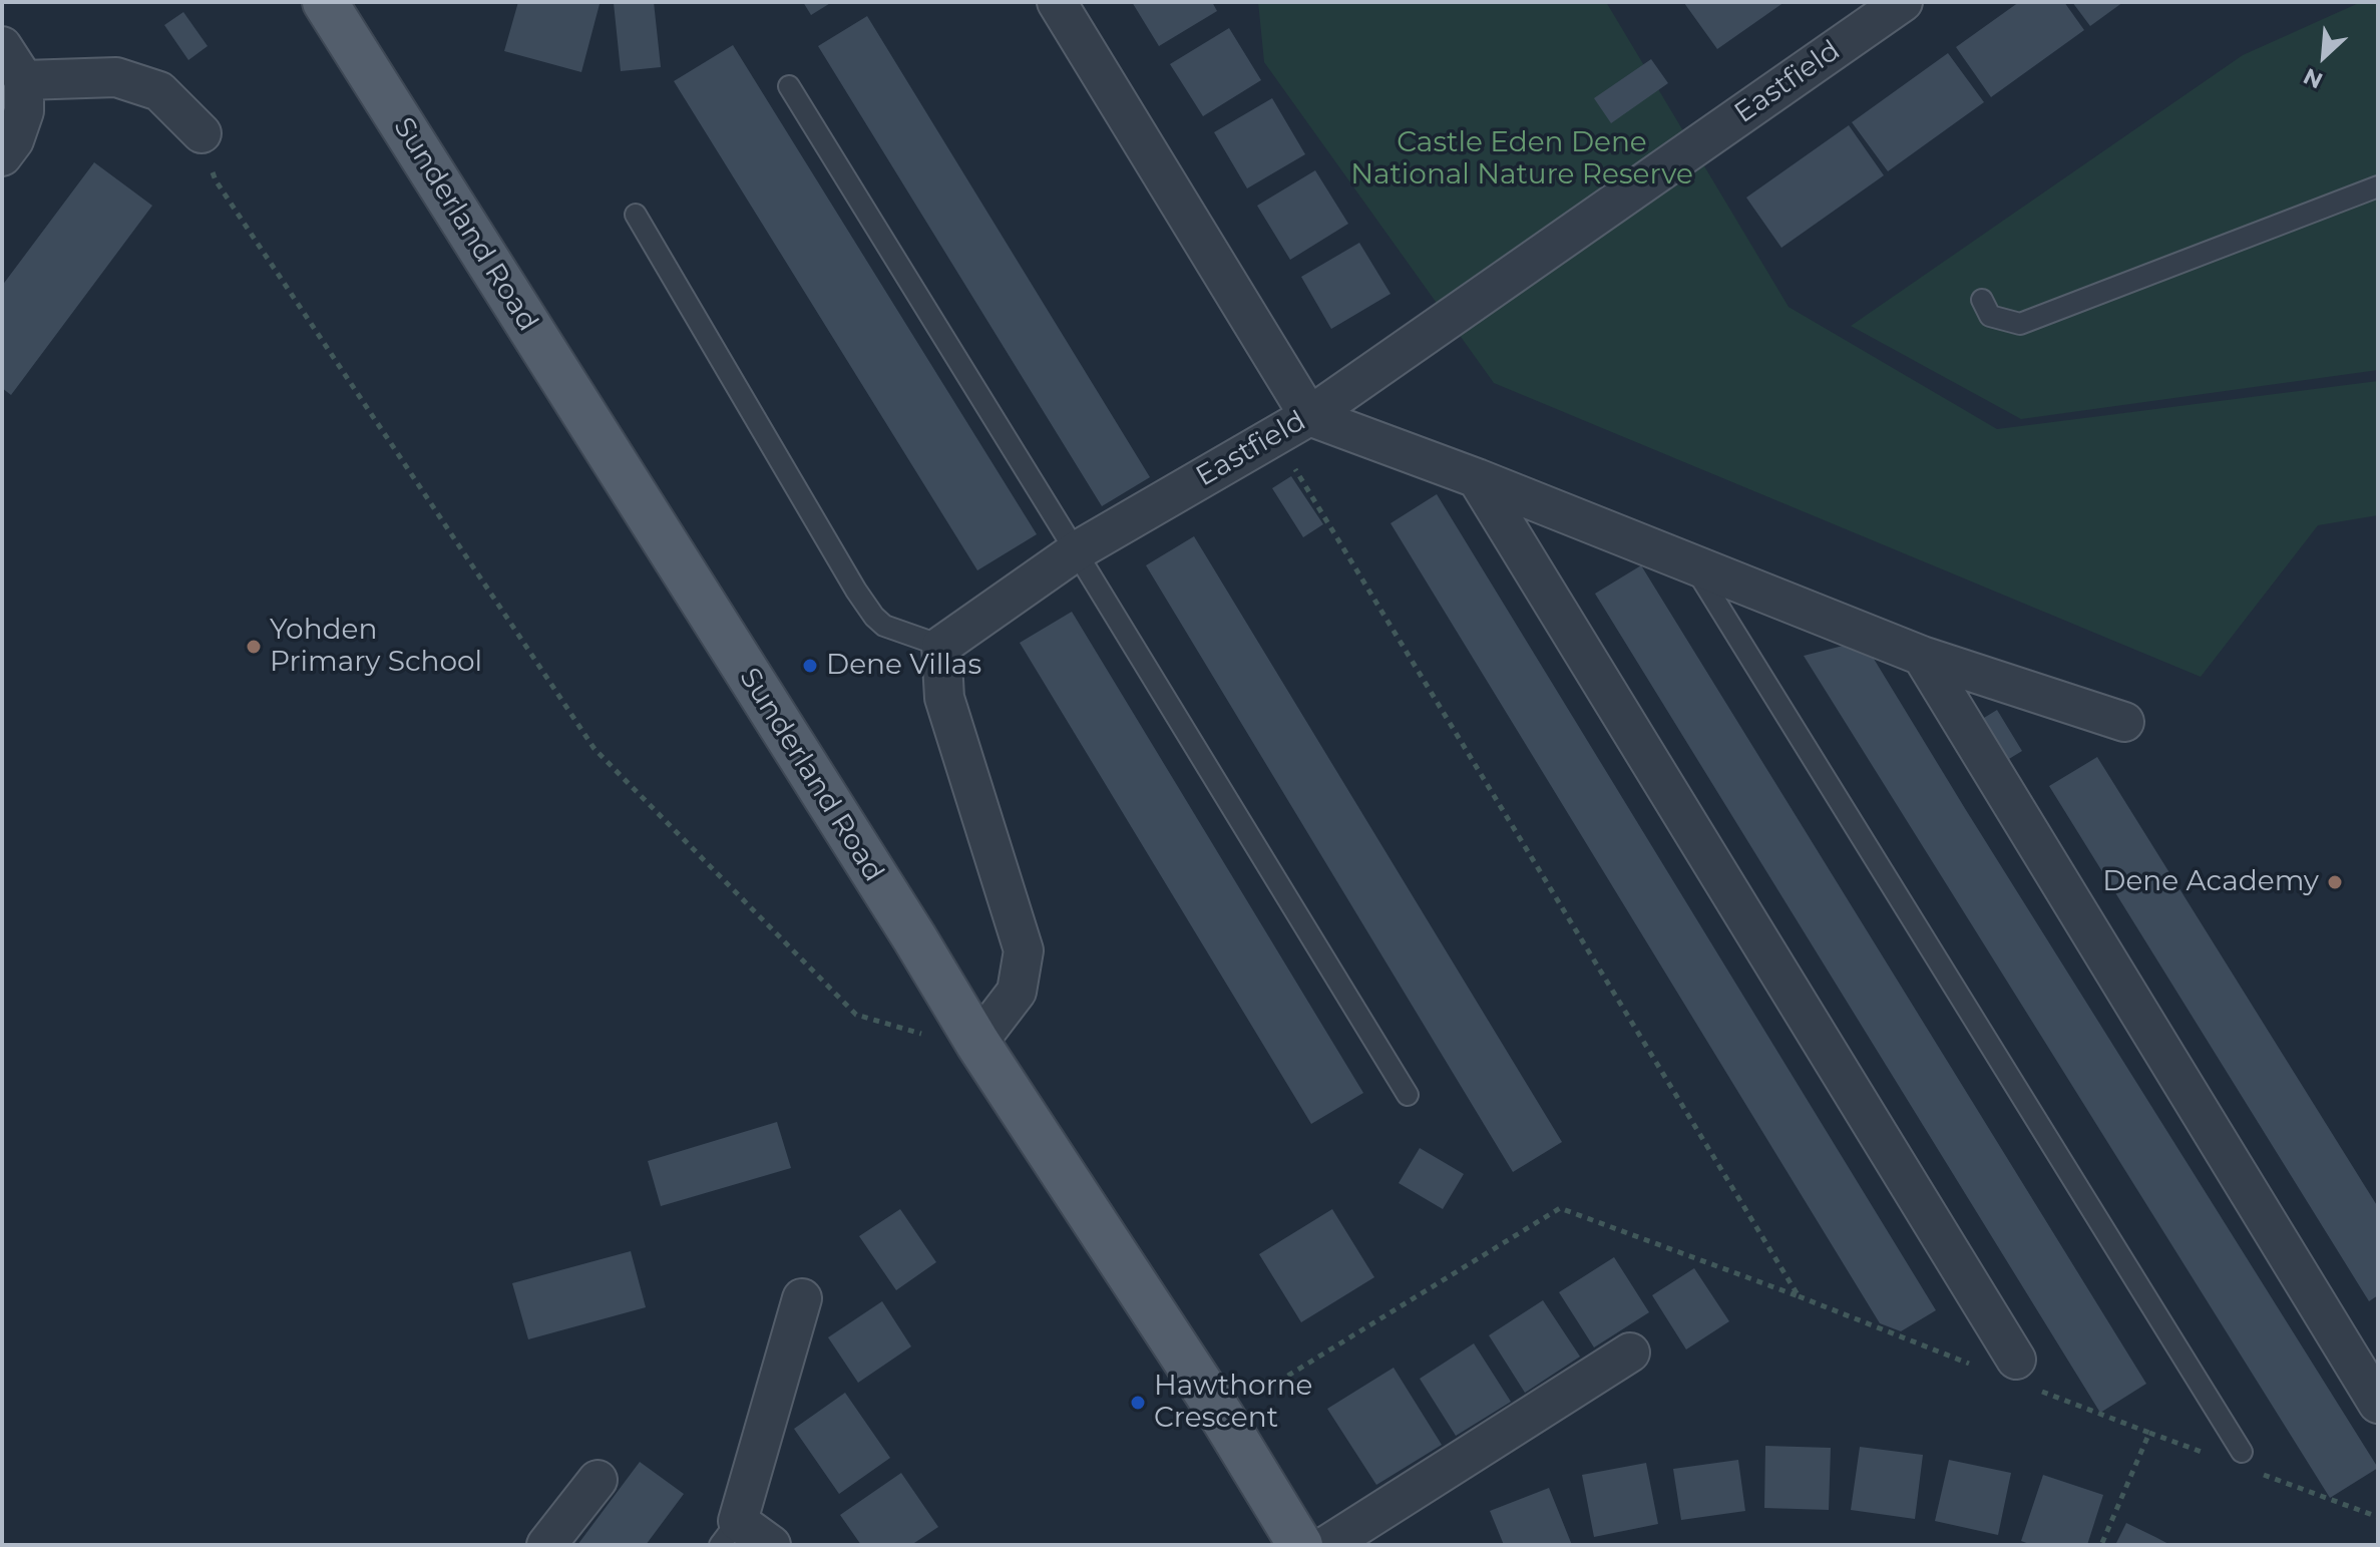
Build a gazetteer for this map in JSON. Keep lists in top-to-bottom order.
{
  "streets": {
    "main road": ["Sunderland Road"],
    "street": ["Eastfield"]
  },
  "parks": ["Castle Eden Dene National Nature Reserve"],
  "places": [
    "Yohden Primary School",
    "Dene Villas",
    "Dene Academy",
    "Hawthorne Crescent"
  ],
  "north": "bottom left"
}
